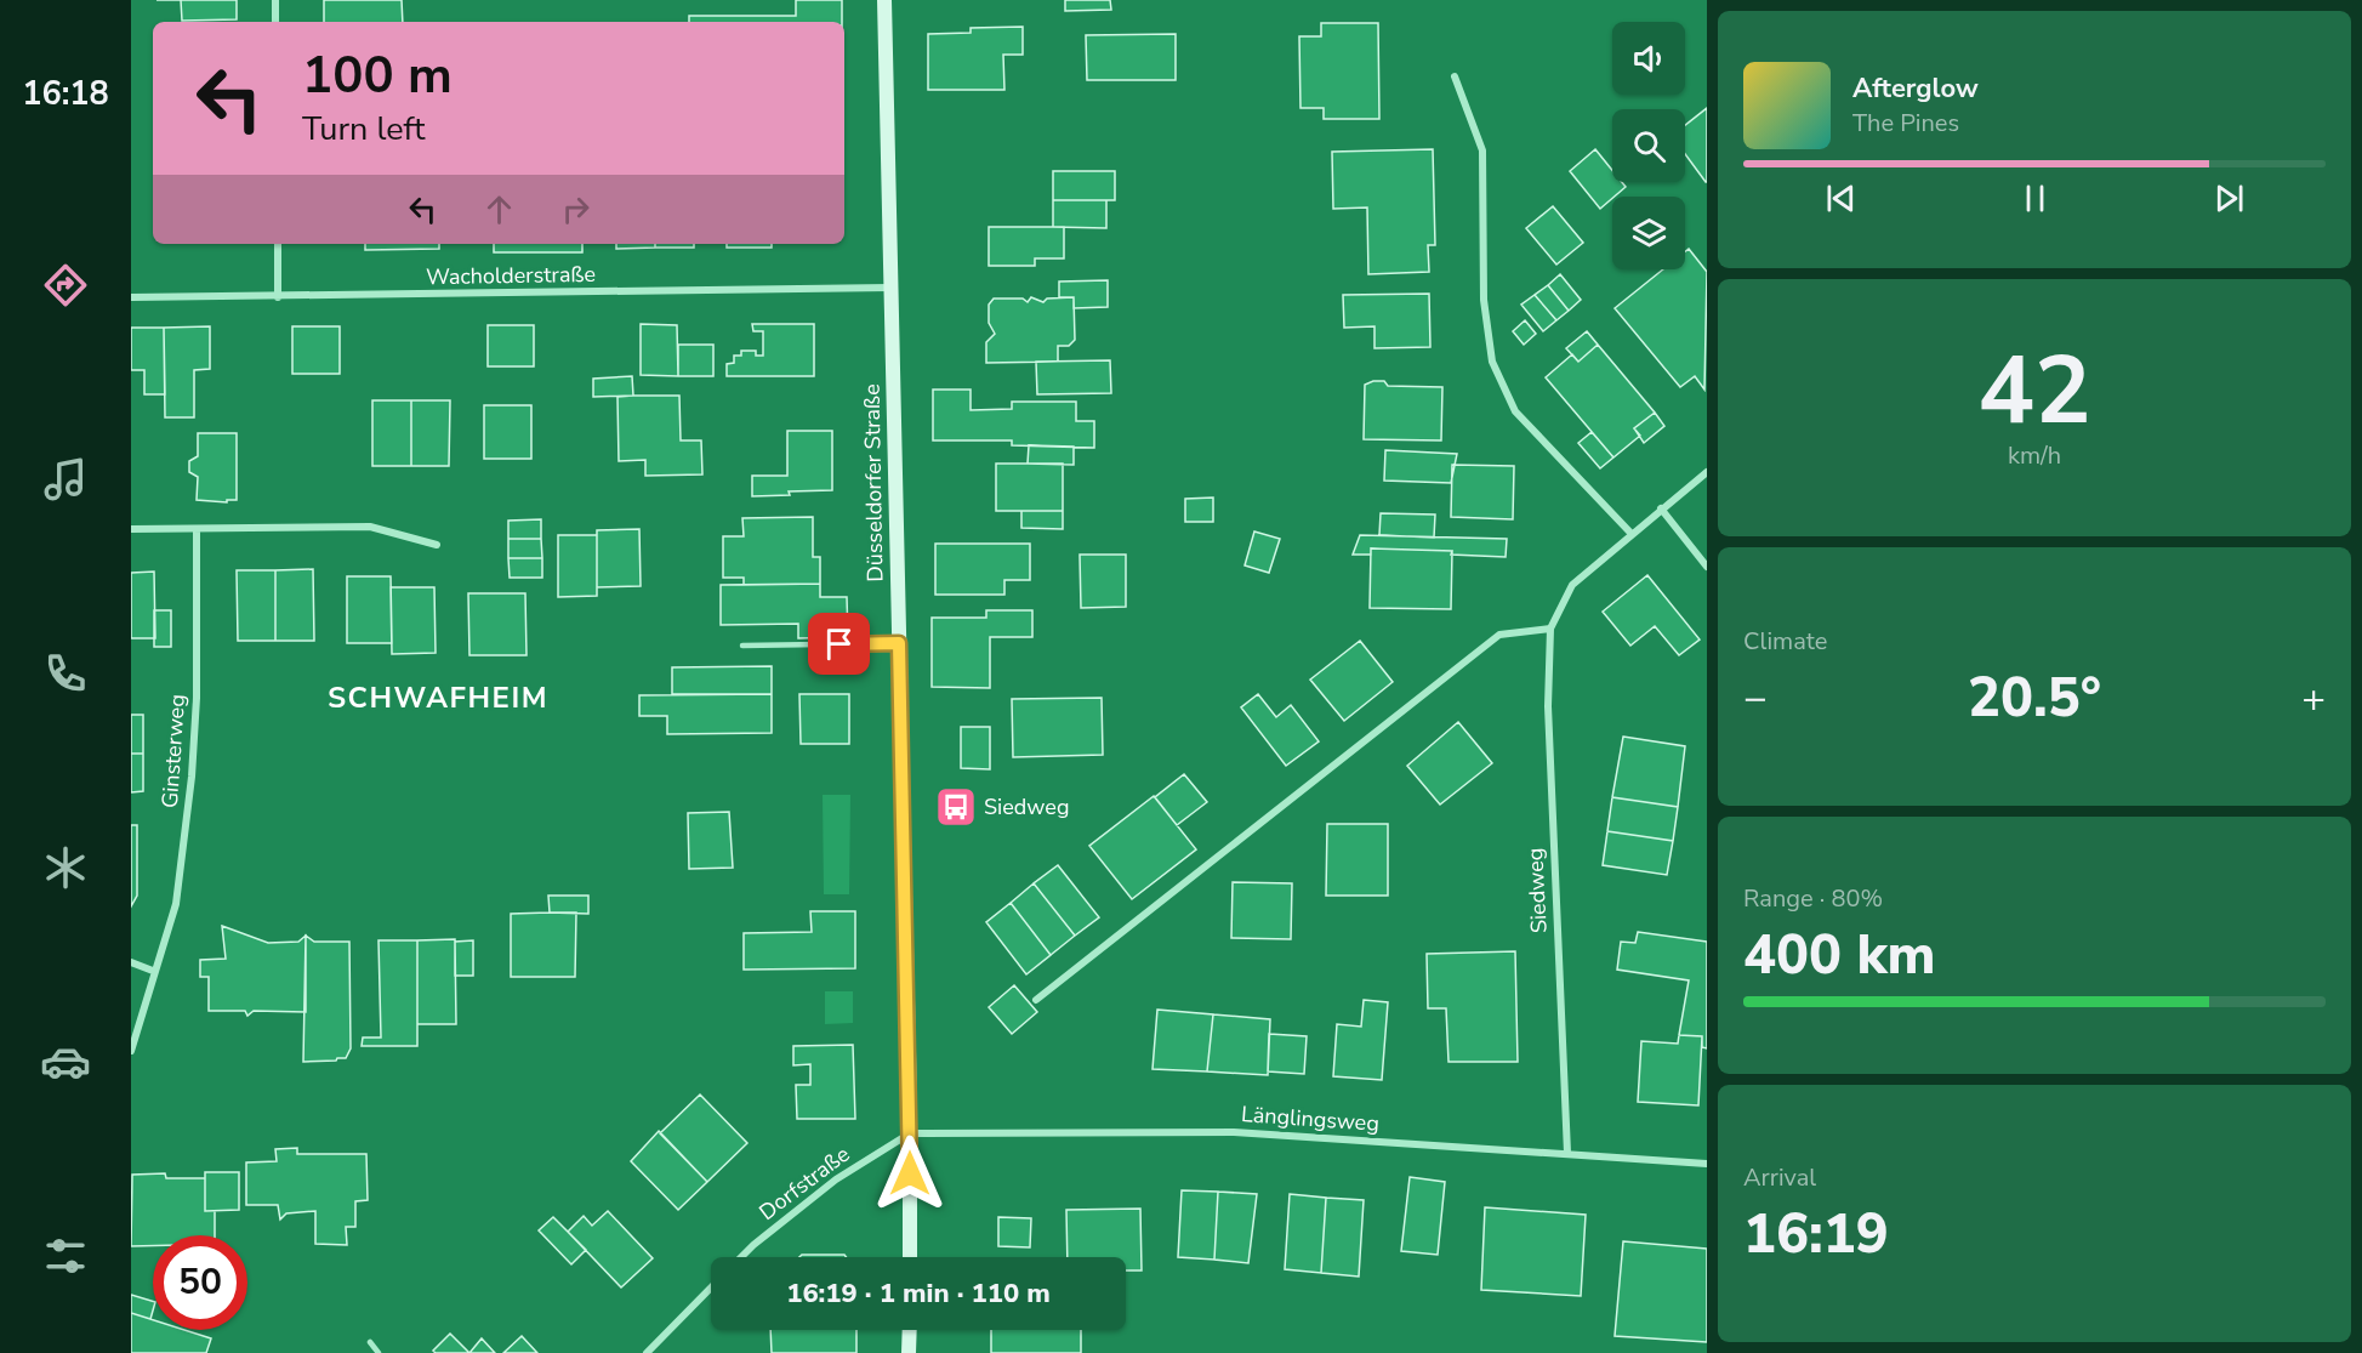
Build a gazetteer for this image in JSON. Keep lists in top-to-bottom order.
{
  "streets": {
    "main road": ["Düsseldorfer Straße"],
    "street": [
      "Wacholderstraße",
      "Ginsterweg",
      "Siedweg",
      "Länglingsweg",
      "Dorfstraße"
    ]
  },
  "crossings": [
    ["Wacholderstraße", "Düsseldorfer Straße"],
    ["Düsseldorfer Straße", "Länglingsweg"],
    ["Düsseldorfer Straße", "Dorfstraße"],
    ["Siedweg", "Länglingsweg"],
    ["Länglingsweg", "Dorfstraße"]
  ],
  "districts": ["SCHWAFHEIM"],
  "places": {
    "bus stop": ["Siedweg"]
  },
  "page": {
    "tabs": "16:18",
    "turn": ["100 m", "Turn left"],
    "song": ["Afterglow", "The Pines"],
    "tile": [
      ["42", "km/h"],
      "Climate",
      ["Range · 80%", "400 km"],
      ["Arrival", "16:19"]
    ],
    "heat": ["−", "20.5°", "+"],
    "limit": "50",
    "trip": "16:19 · 1 min · 110 m"
  }
}
